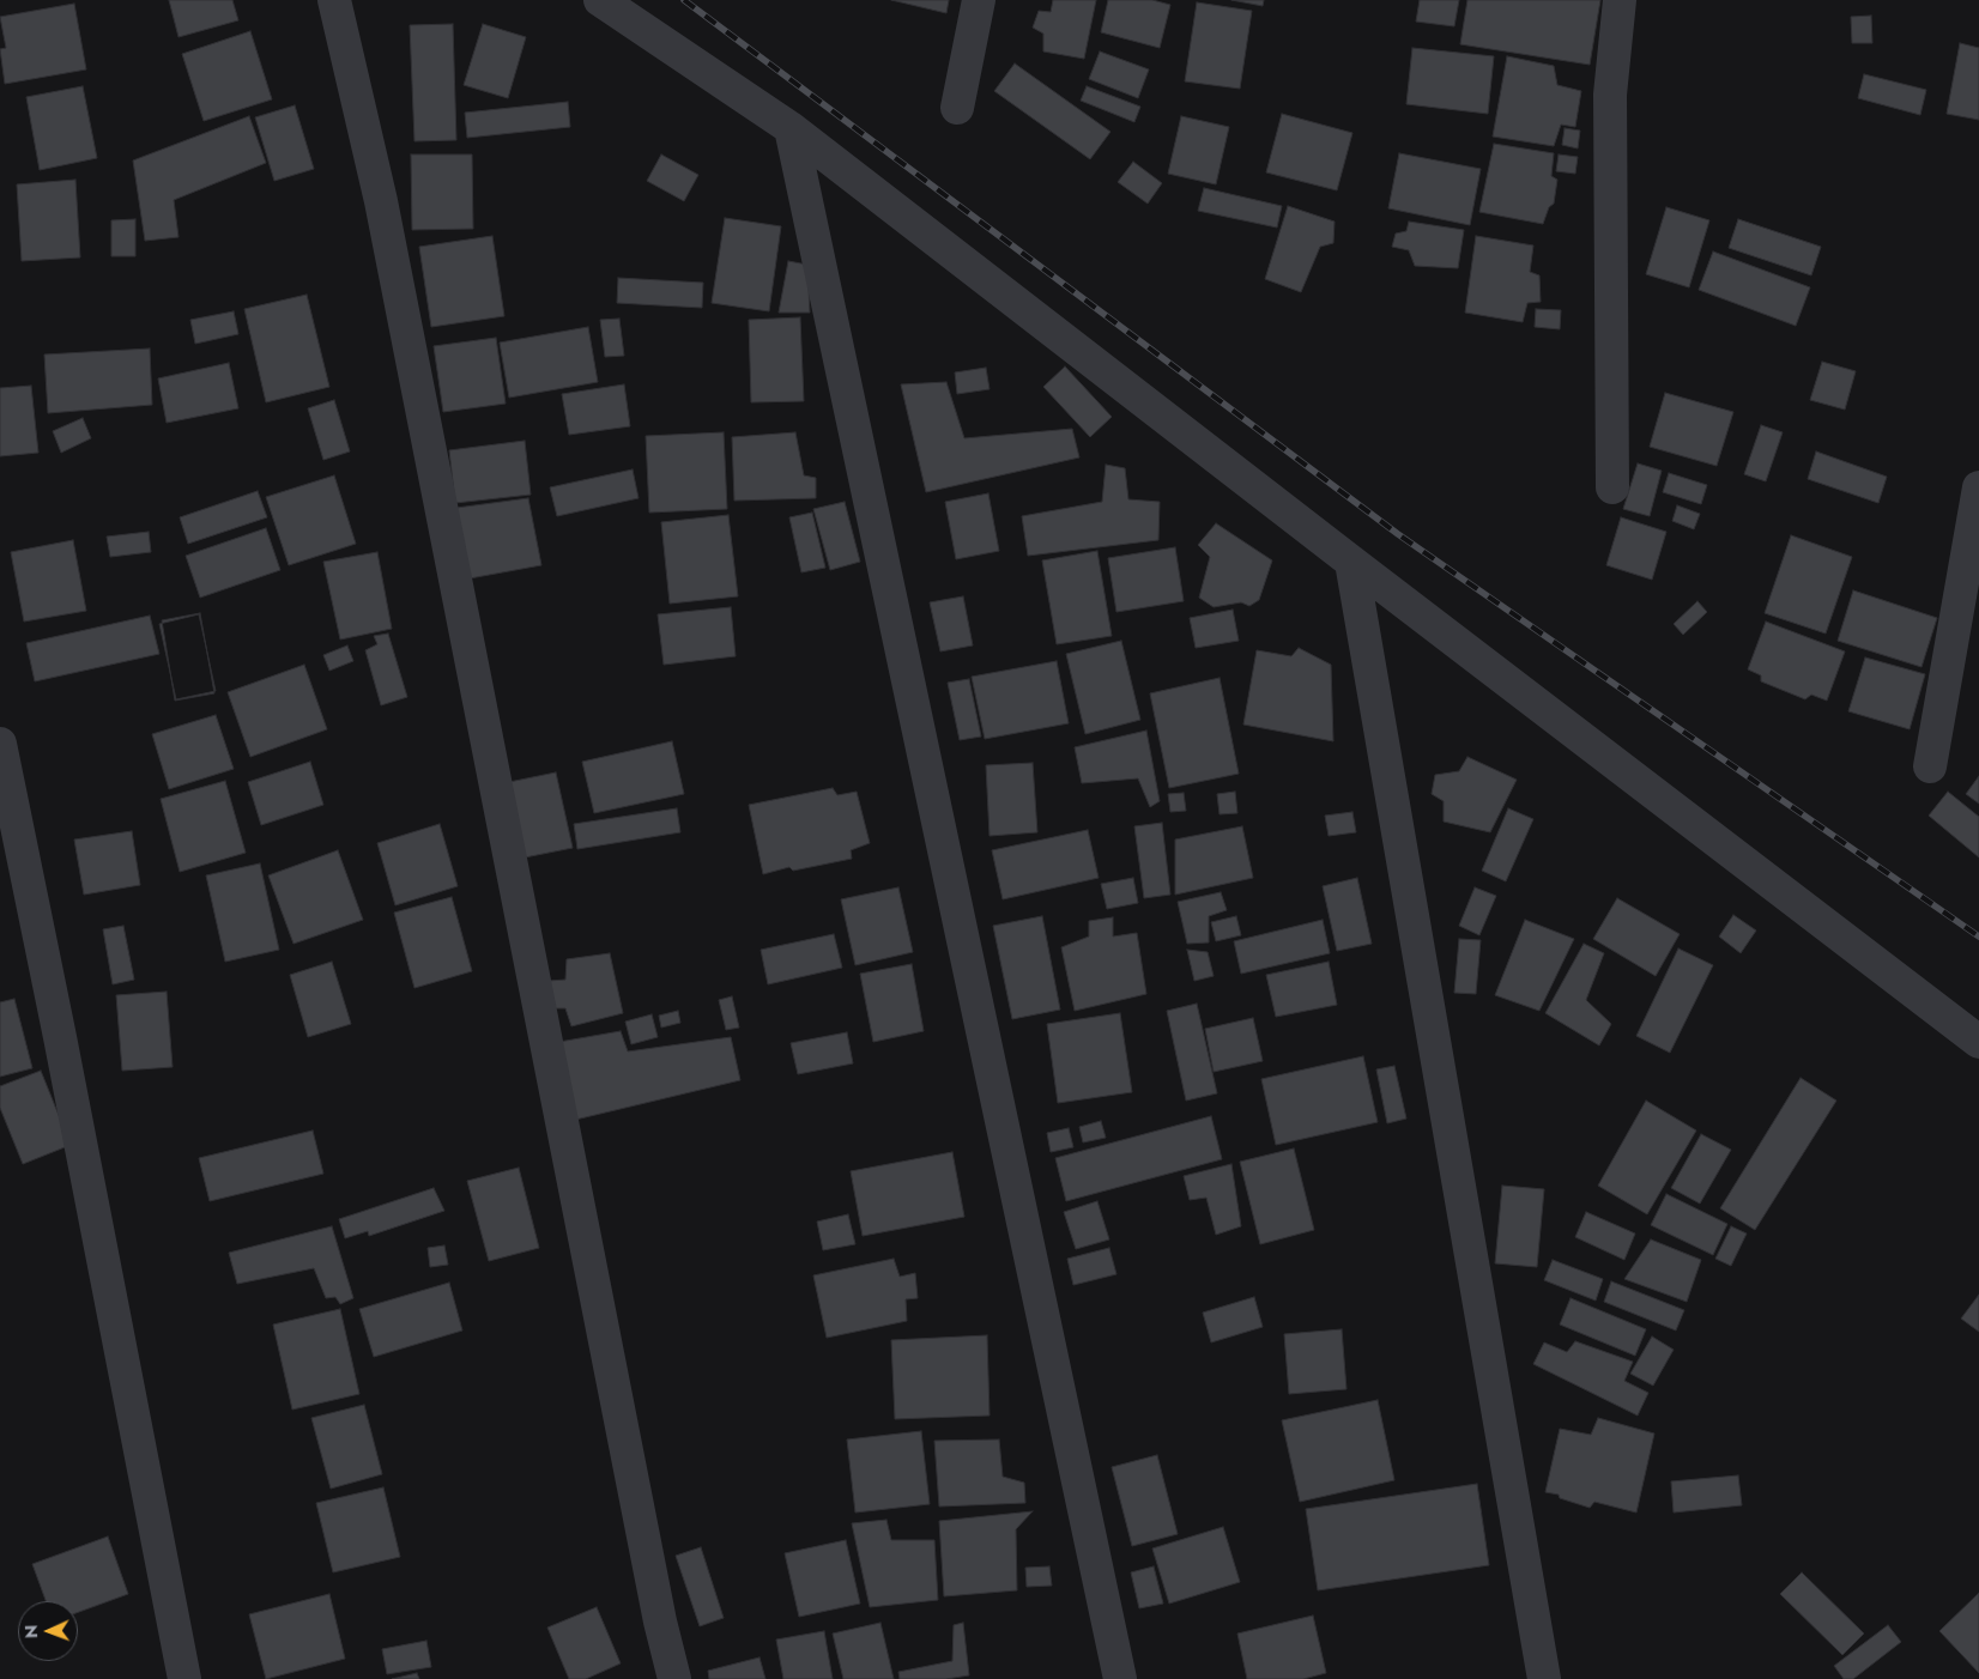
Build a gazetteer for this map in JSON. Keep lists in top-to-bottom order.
{
  "north": "left"
}
